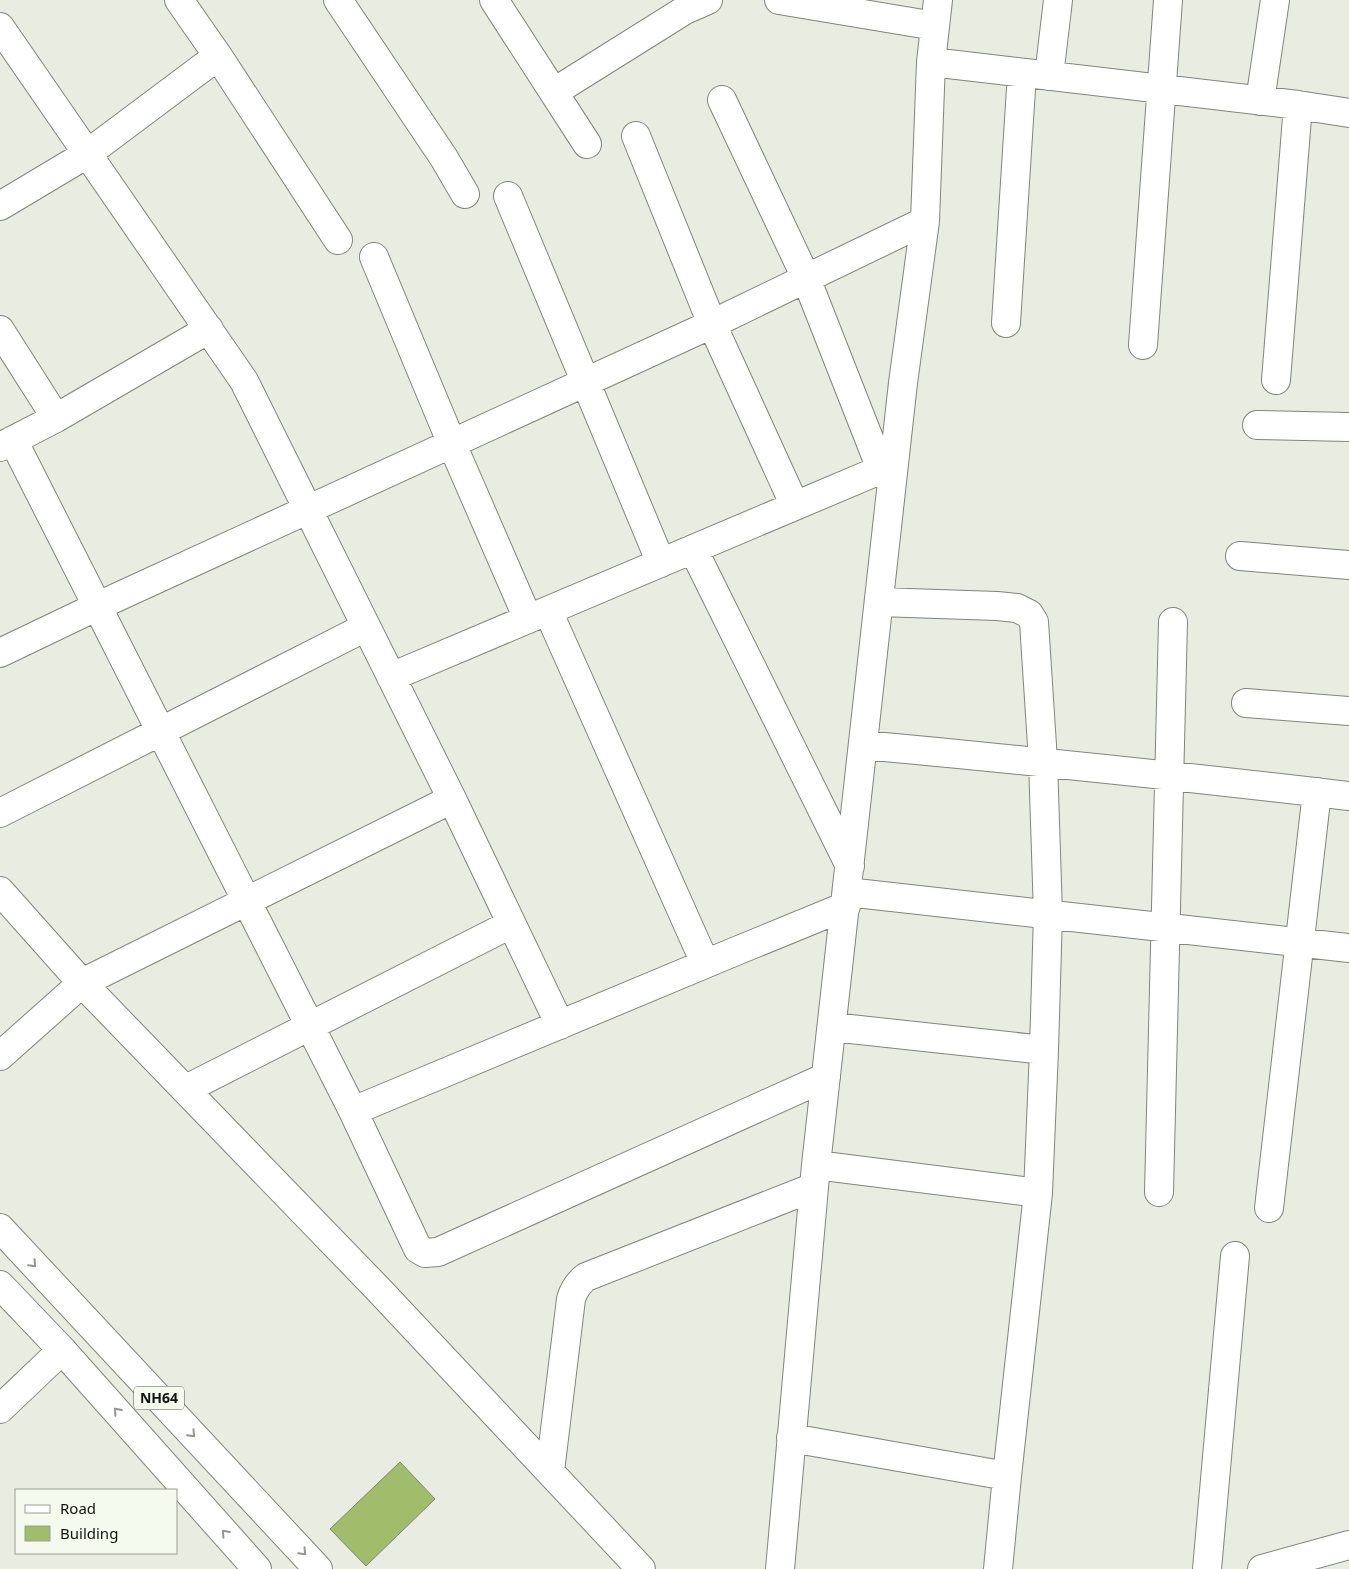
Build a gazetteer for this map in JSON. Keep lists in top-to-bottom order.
{
  "streets": {
    "street": ["NH64"]
  },
  "legend": ["Road", "Building"]
}
